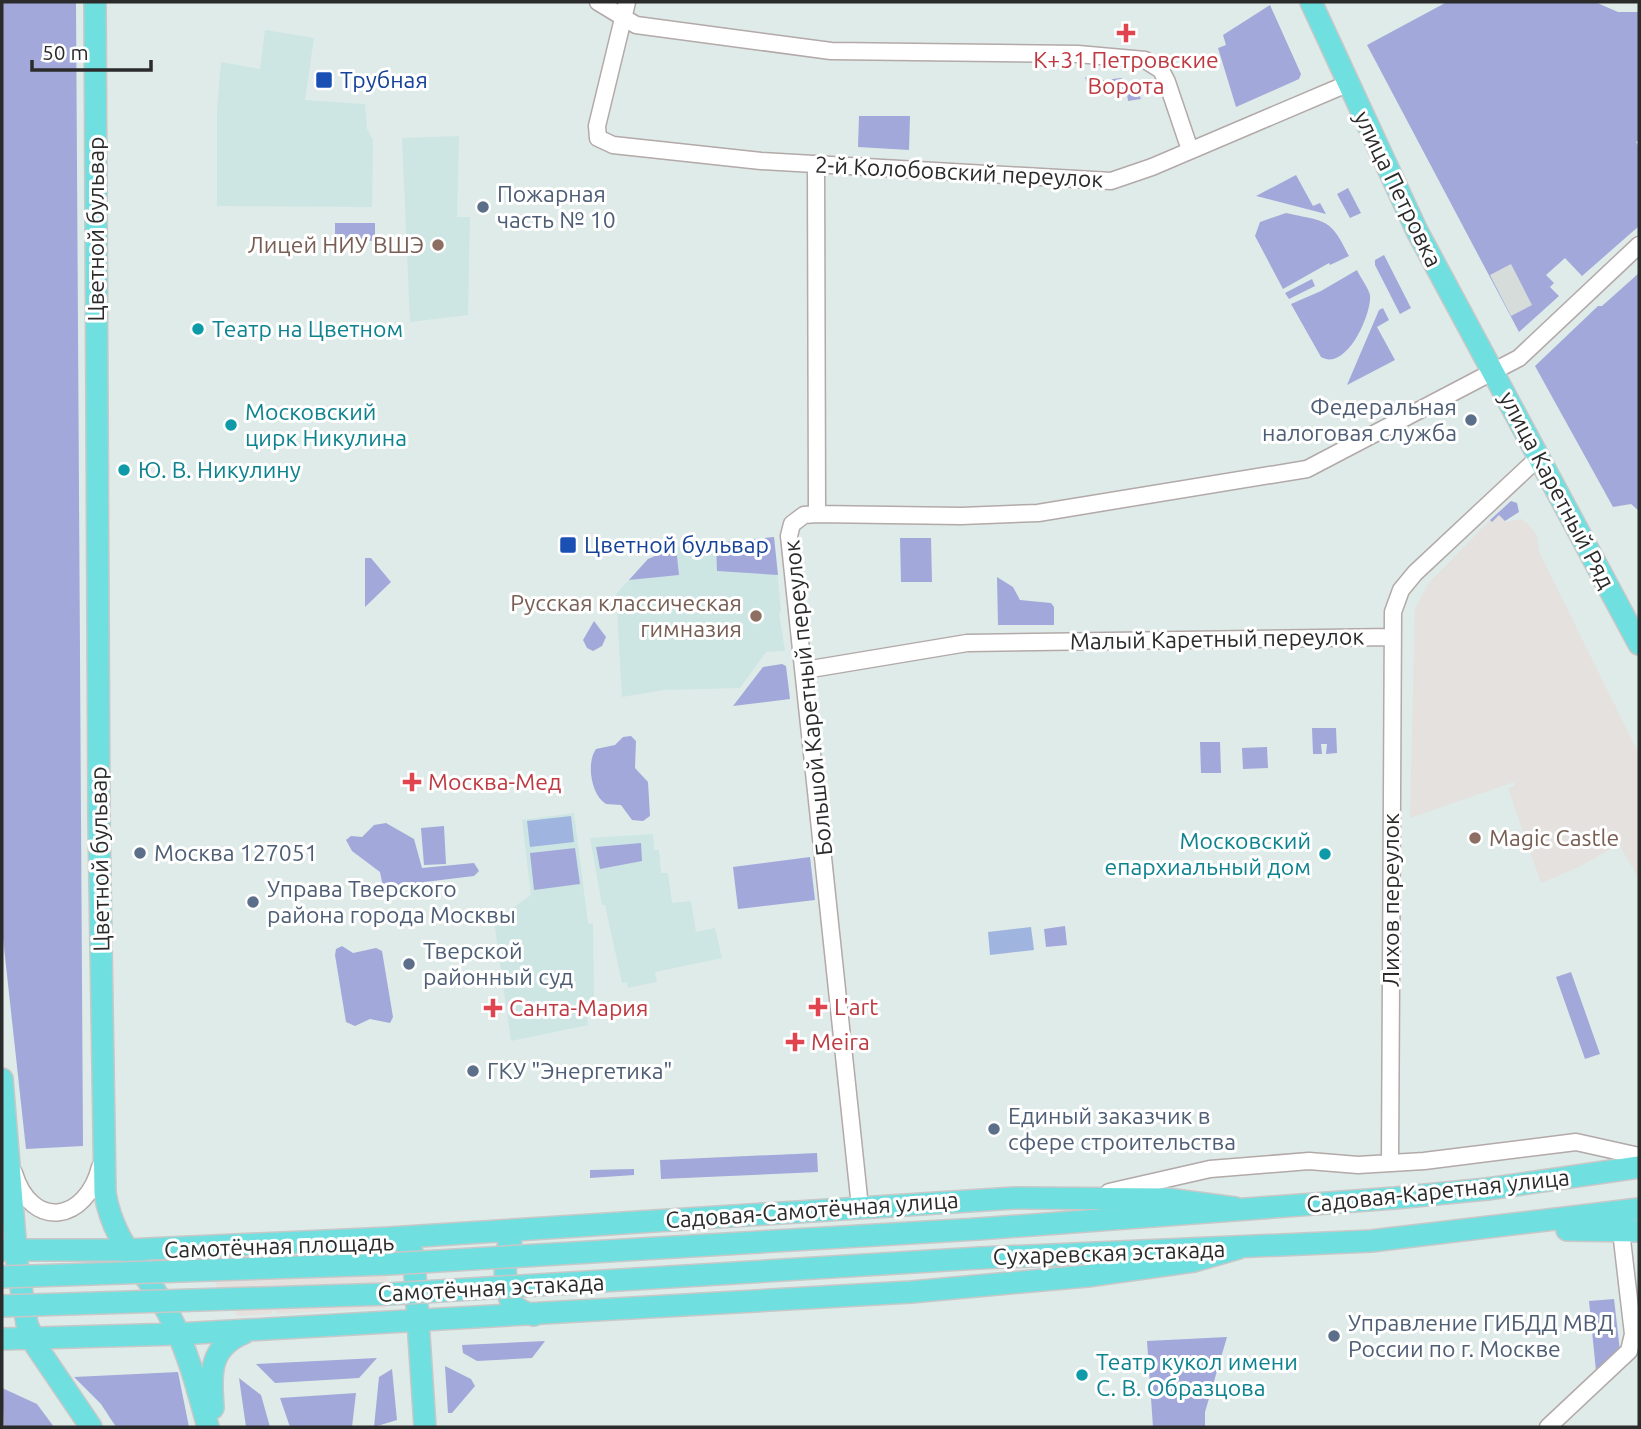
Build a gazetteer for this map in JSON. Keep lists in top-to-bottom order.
{
  "streets": {
    "main road": [
      "улица Петровка",
      "Цветной бульвар",
      "улица Каретный Ряд",
      "Садовая-Каретная улица",
      "Садовая-Самотёчная улица",
      "Самотёчная площадь",
      "Сухаревская эстакада",
      "Самотёчная эстакада"
    ],
    "street": [
      "2-й Колобовский переулок",
      "Малый Каретный переулок",
      "Большой Каретный переулок",
      "Лихов переулок"
    ]
  },
  "crossings": [
    ["2-й Колобовский переулок", "улица Петровка"],
    ["2-й Колобовский переулок", "Большой Каретный переулок"],
    ["улица Петровка", "улица Каретный Ряд"],
    ["Цветной бульвар", "Самотёчная площадь"],
    ["улица Каретный Ряд", "Малый Каретный переулок"],
    ["Малый Каретный переулок", "Большой Каретный переулок"],
    ["Малый Каретный переулок", "Лихов переулок"],
    ["Большой Каретный переулок", "Садовая-Самотёчная улица"],
    ["Садовая-Каретная улица", "Садовая-Самотёчная улица"],
    ["Садовая-Каретная улица", "Сухаревская эстакада"],
    ["Садовая-Самотёчная улица", "Самотёчная площадь"],
    ["Садовая-Самотёчная улица", "Сухаревская эстакада"],
    ["Сухаревская эстакада", "Самотёчная эстакада"]
  ],
  "places": {
    "health": [
      "К+31 Петровские Ворота",
      "Москва-Мед",
      "L'art",
      "Санта-Мария",
      "Meira"
    ],
    "transit": ["Трубная", "Цветной бульвар"],
    "other": [
      "Пожарная часть № 10",
      "Лицей НИУ ВШЭ",
      "Театр на Цветном",
      "Федеральная налоговая служба",
      "Московский цирк Никулина",
      "Ю. В. Никулину",
      "Русская классическая гимназия",
      "Magic Castle",
      "Москва 127051",
      "Московский епархиальный дом",
      "Управа Тверского района города Москвы",
      "Тверской районный суд",
      "ГКУ \"Энергетика\"",
      "Единый заказчик в сфере строительства",
      "Управление ГИБДД МВД России по г. Москве",
      "Театр кукол имени С. В. Образцова"
    ]
  },
  "scale_bar": "50 m"
}
